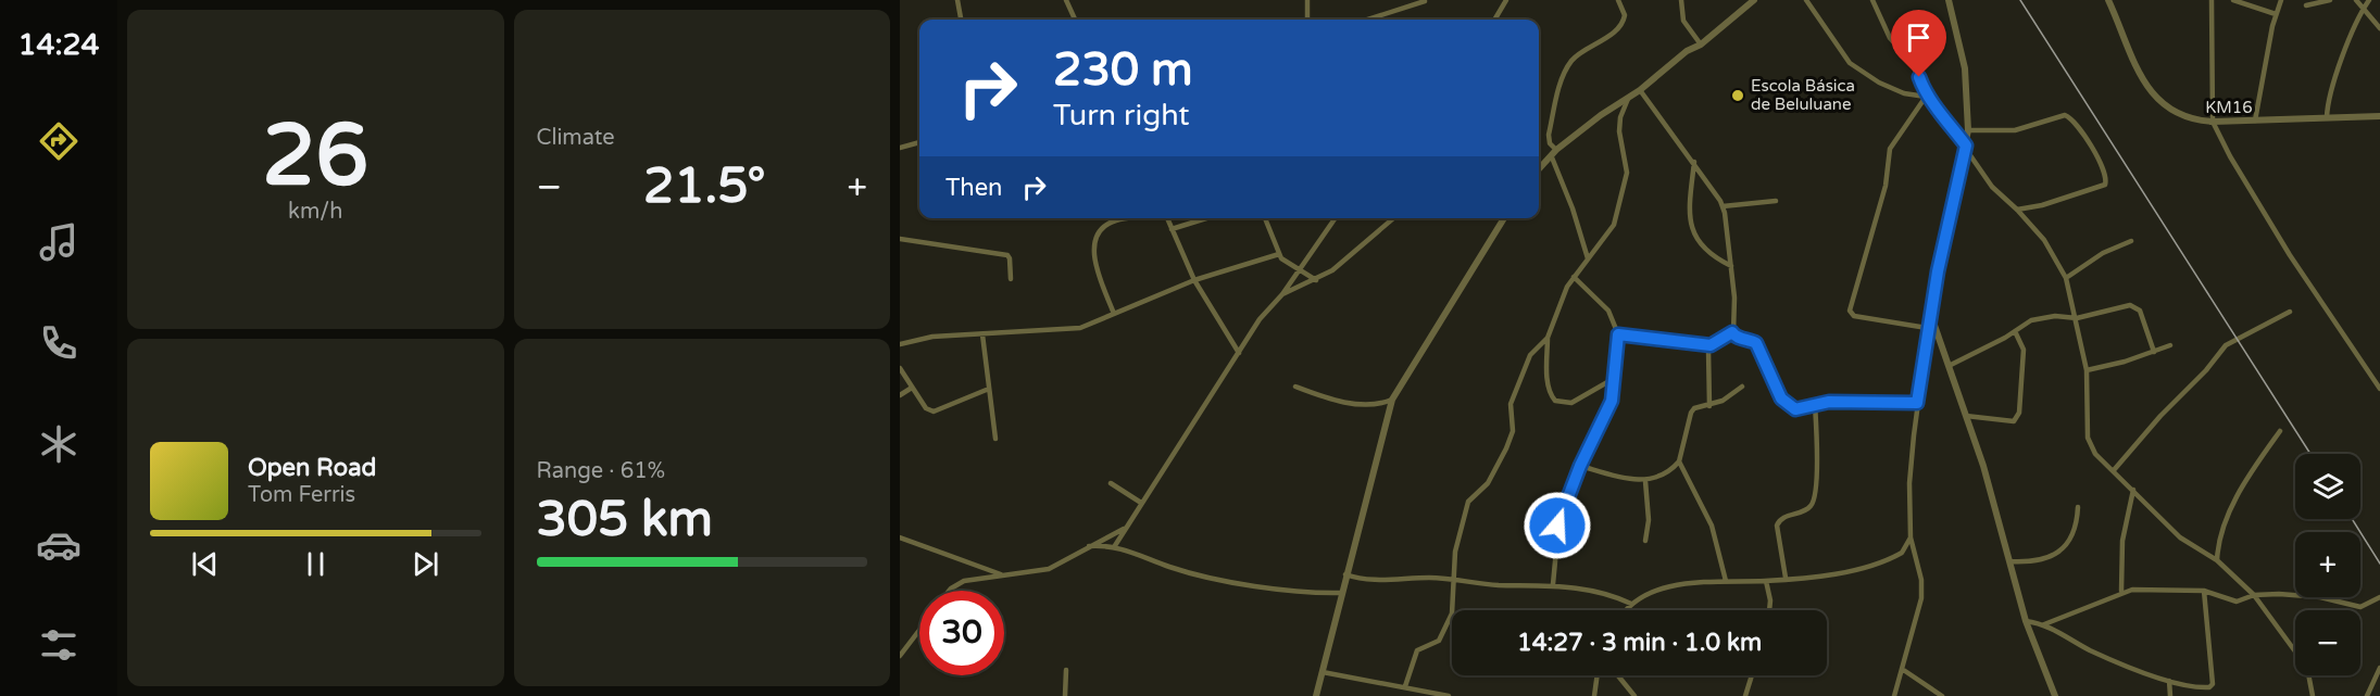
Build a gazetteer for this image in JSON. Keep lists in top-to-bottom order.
{
  "streets": {
    "street": ["KM16"]
  },
  "places": ["Escola Básica de Beluluane"],
  "page": {
    "tabs": "14:24",
    "tile": [
      ["26", "km/h"],
      "Climate",
      ["Range · 61%", "305 km"]
    ],
    "turn": ["230 m", "Turn right"],
    "then": "Then",
    "heat": ["−", "21.5°", "+"],
    "song": ["Open Road", "Tom Ferris"],
    "map_buttons": ["+", "−"],
    "limit": "30",
    "trip": "14:27 · 3 min · 1.0 km"
  }
}
